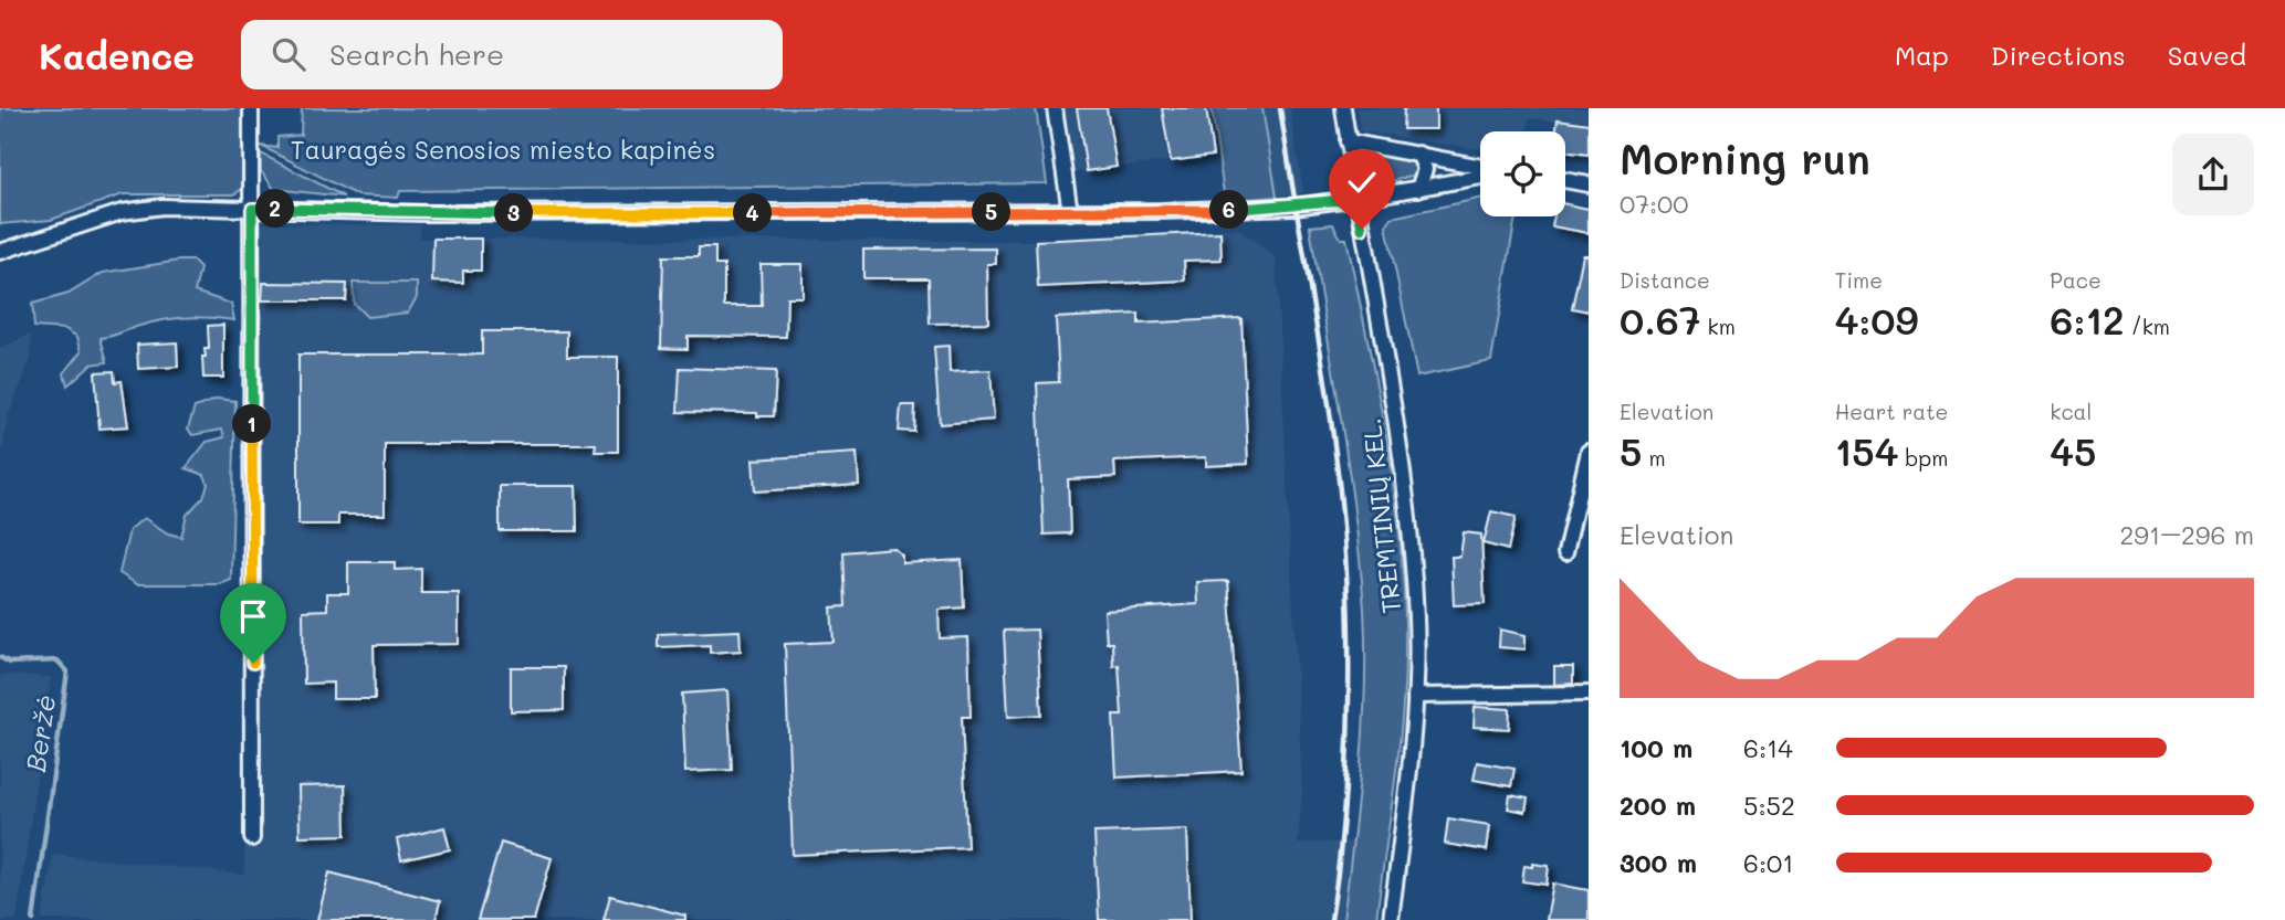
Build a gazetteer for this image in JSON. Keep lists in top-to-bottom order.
{
  "streets": {
    "street": ["TREMTINIŲ KEL."]
  },
  "water": ["Beržė"],
  "parks": ["Tauragės Senosios miesto kapinės"],
  "page": {
    "header": "Kadence",
    "search": "Search here",
    "nav": ["Map", "Directions", "Saved"],
    "heading": ["Morning run", "07:00"],
    "pins": [
      "2",
      "6",
      "5",
      "3",
      "4",
      "1"
    ],
    "stats": [
      ["Distance", "0.67 km"],
      ["Time", "4:09"],
      ["Pace", "6:12 /km"],
      ["Elevation", "5 m"],
      ["Heart rate", "154 bpm"],
      ["kcal", "45"]
    ],
    "chart": ["Elevation", "291–296 m"],
    "list": [
      {
        "name": "100 m",
        "note": "6:14"
      },
      {
        "name": "200 m",
        "note": "5:52"
      },
      {
        "name": "300 m",
        "note": "6:01"
      }
    ]
  }
}
